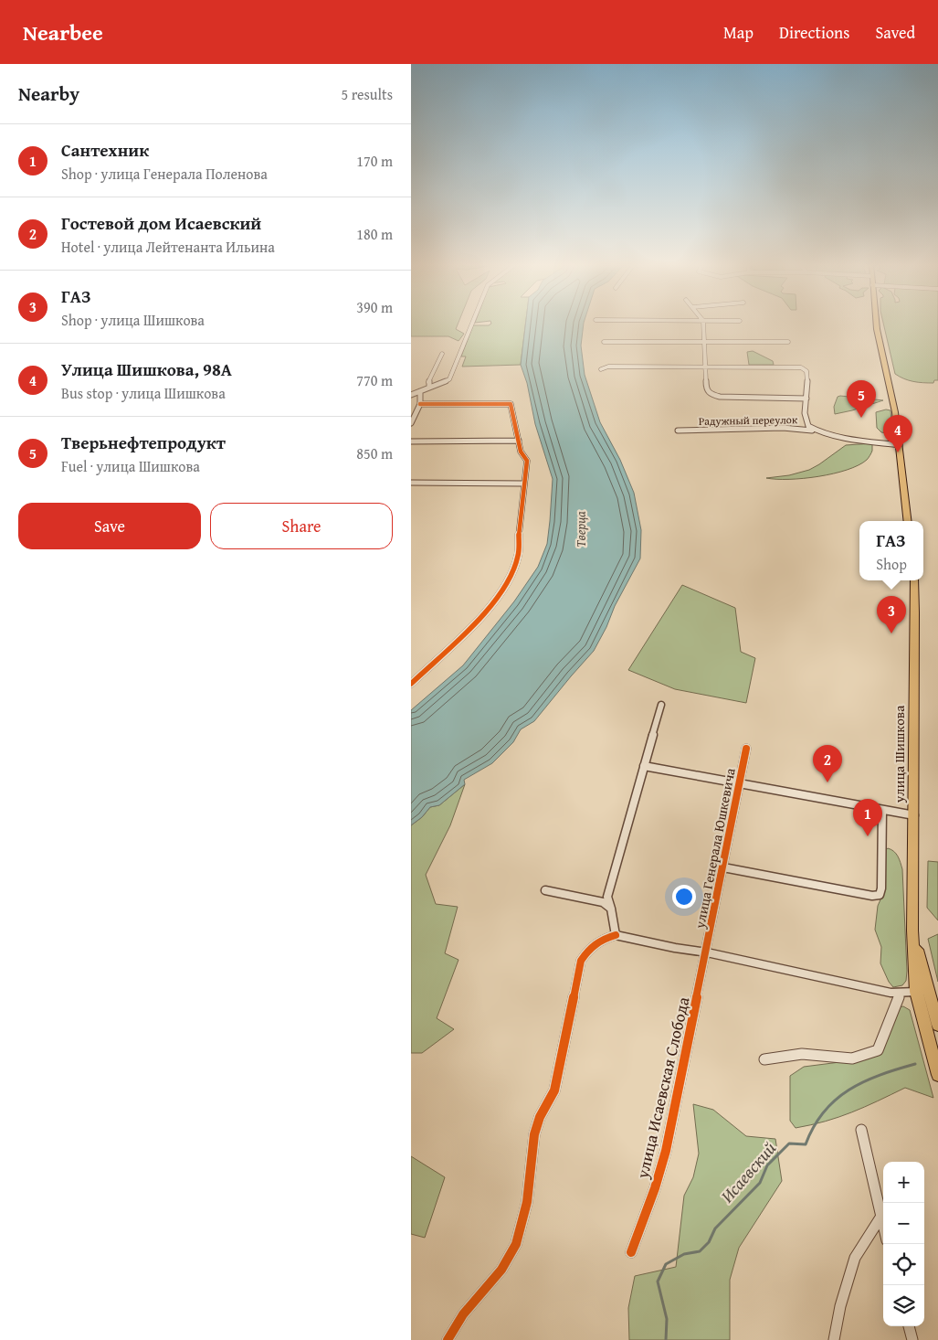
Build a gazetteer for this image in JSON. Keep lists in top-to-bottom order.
{
  "streets": {
    "main road": ["улица Шишкова"],
    "street": ["Радужный переулок", "улица Генерала Юшкевича", "улица Исаевская Слобода"]
  },
  "crossings": [
    ["улица Генерала Юшкевича", "улица Исаевская Слобода"]
  ],
  "water": ["Тверца", "Исаевский"],
  "page": {
    "header": "Nearbee",
    "nav": ["Map", "Directions", "Saved"],
    "heading": ["Nearby", "5 results"],
    "list": [
      {
        "mark": "1",
        "name": "Сантехник",
        "note": "Shop · улица Генерала Поленова",
        "value": "170 m"
      },
      {
        "mark": "2",
        "name": "Гостевой дом Исаевский",
        "note": "Hotel · улица Лейтенанта Ильина",
        "value": "180 m"
      },
      {
        "mark": "3",
        "name": "ГАЗ",
        "note": "Shop · улица Шишкова",
        "value": "390 m"
      },
      {
        "mark": "4",
        "name": "Улица Шишкова, 98А",
        "note": "Bus stop · улица Шишкова",
        "value": "770 m"
      },
      {
        "mark": "5",
        "name": "Тверьнефтепродукт",
        "note": "Fuel · улица Шишкова",
        "value": "850 m"
      }
    ],
    "pins": [
      "5",
      "4",
      "3",
      "2",
      "1"
    ],
    "buttons": ["Save", "Share"],
    "popup": ["ГАЗ", "Shop"],
    "map_buttons": ["+", "−"]
  }
}
